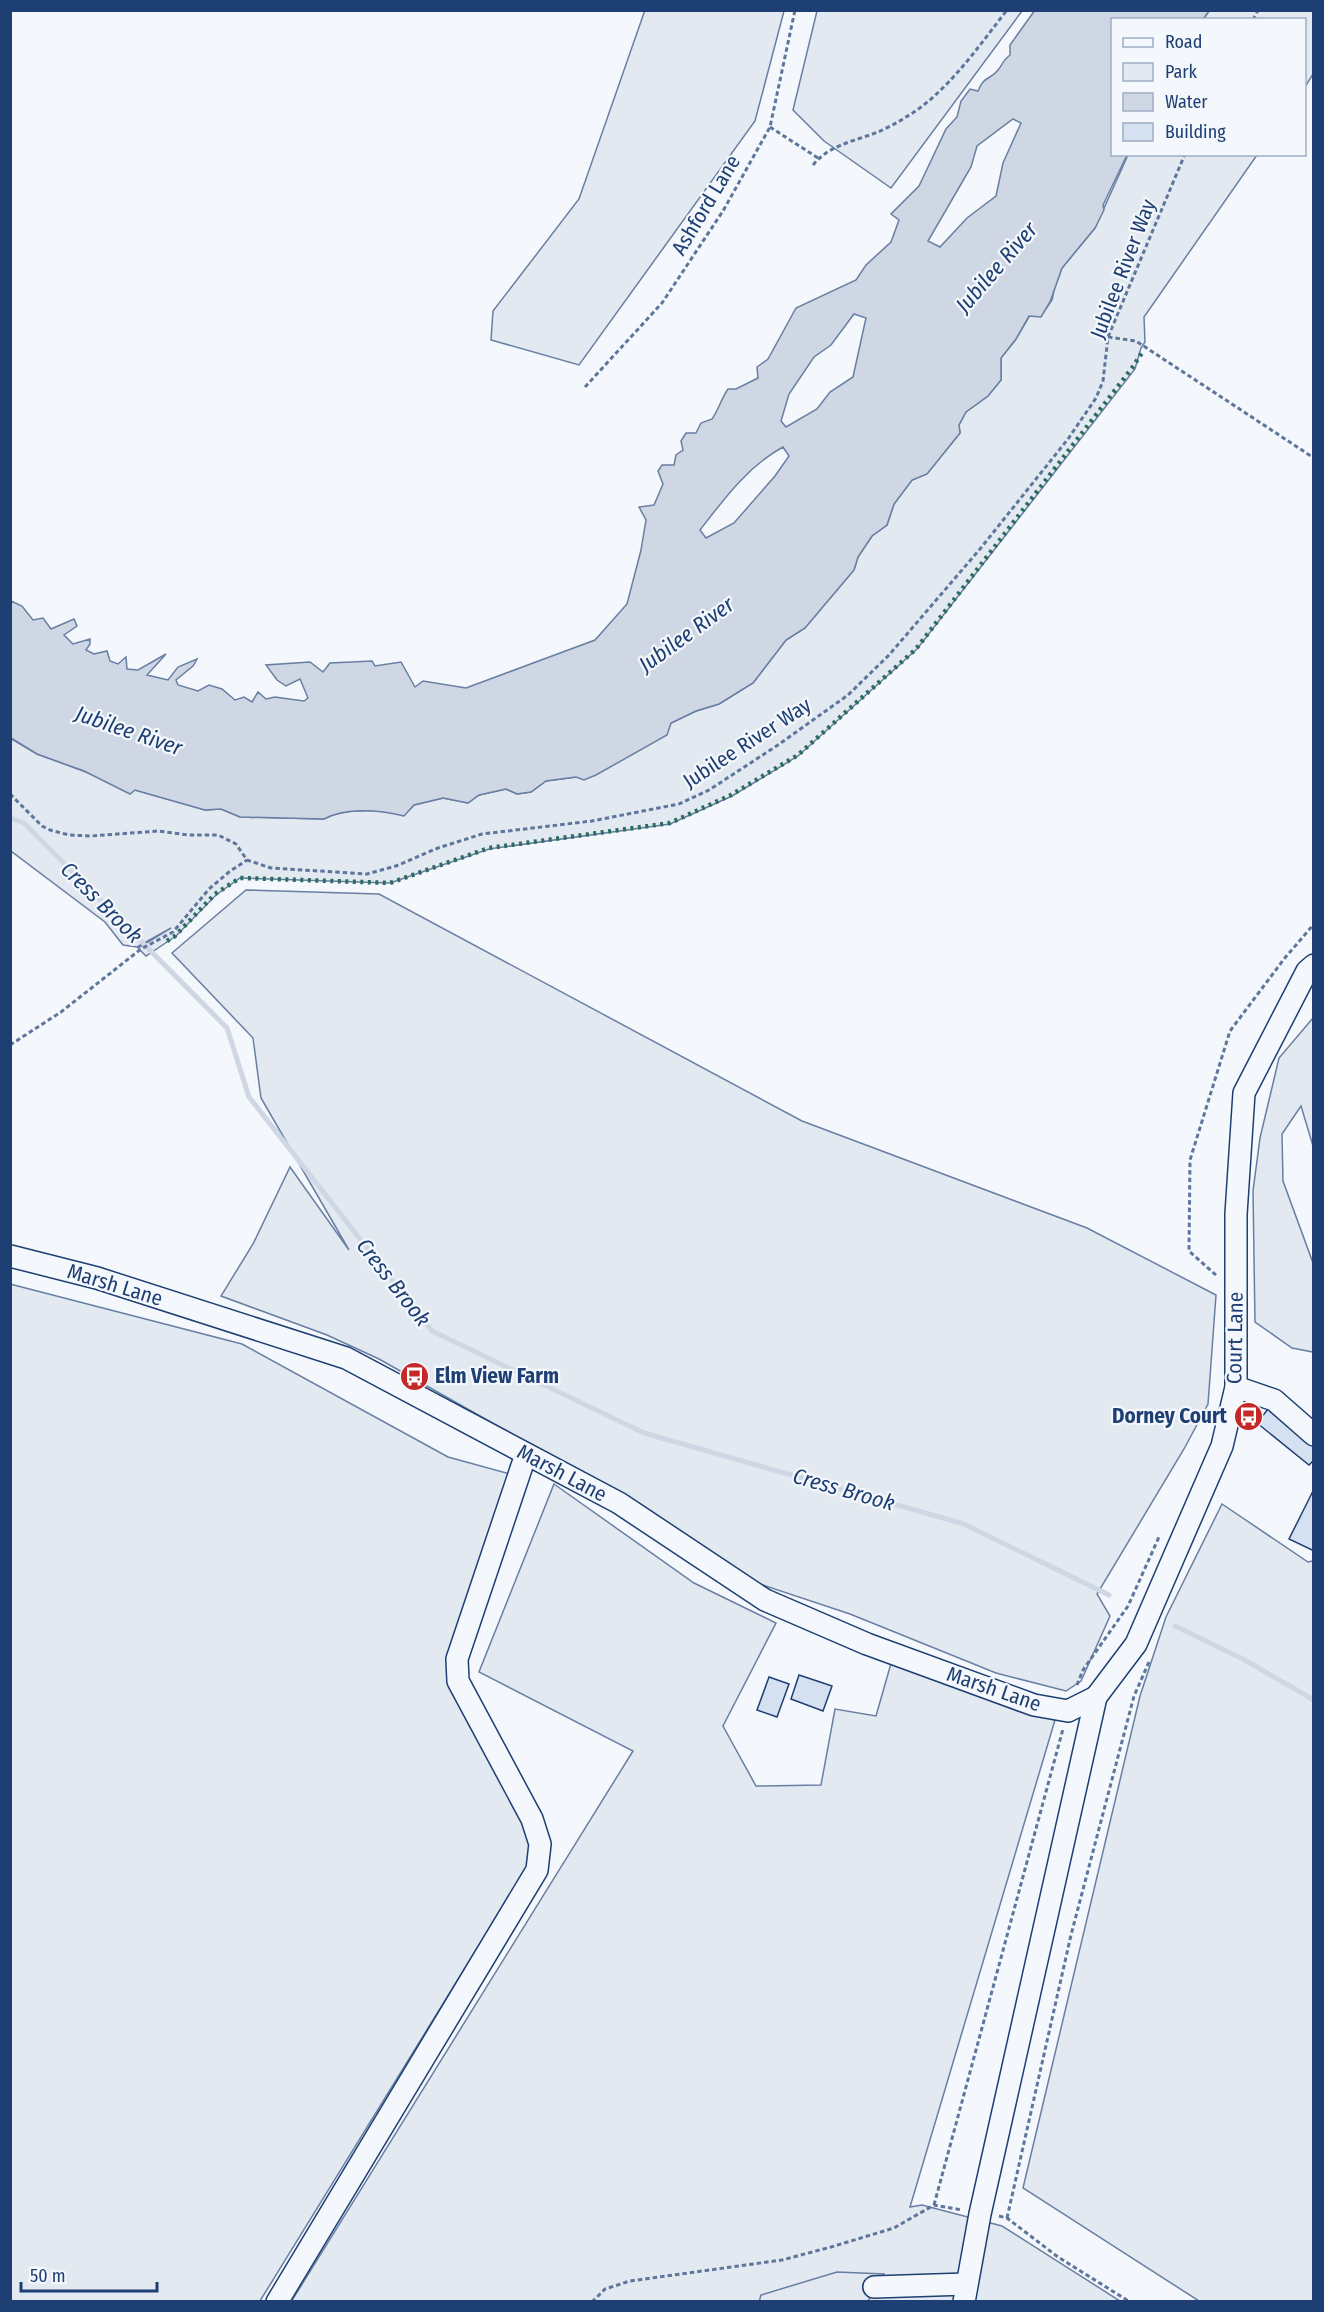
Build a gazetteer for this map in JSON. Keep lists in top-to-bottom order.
{
  "streets": {
    "street": ["Marsh Lane", "Court Lane"],
    "path": ["Ashford Lane", "Jubilee River Way"]
  },
  "crossings": [
    ["Marsh Lane", "Court Lane"]
  ],
  "water": ["Jubilee River", "Cress Brook"],
  "places": {
    "bus stop": ["Elm View Farm", "Dorney Court"]
  },
  "legend": [
    "Road",
    "Park",
    "Water",
    "Building"
  ],
  "scale_bar": "50 m"
}
